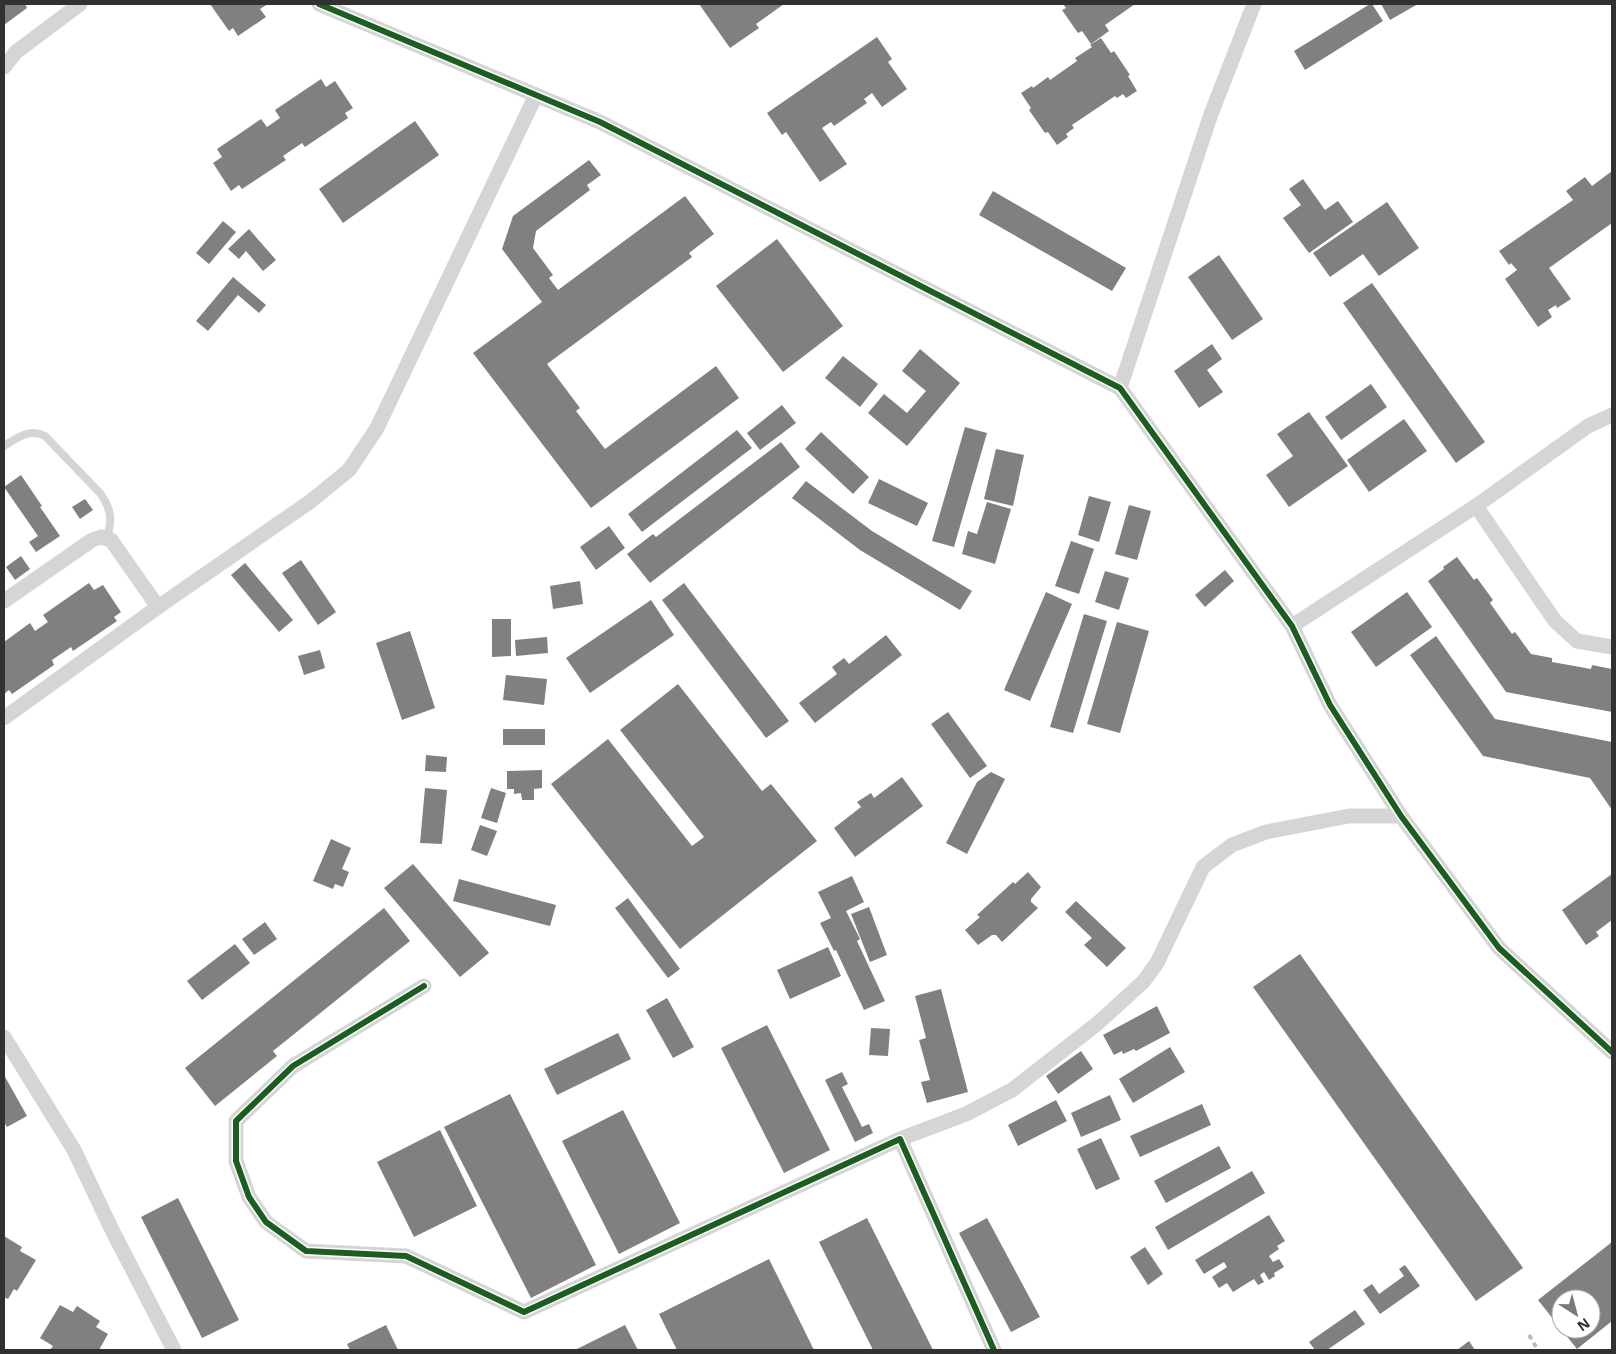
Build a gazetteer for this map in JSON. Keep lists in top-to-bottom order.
{
  "north": "bottom right"
}
